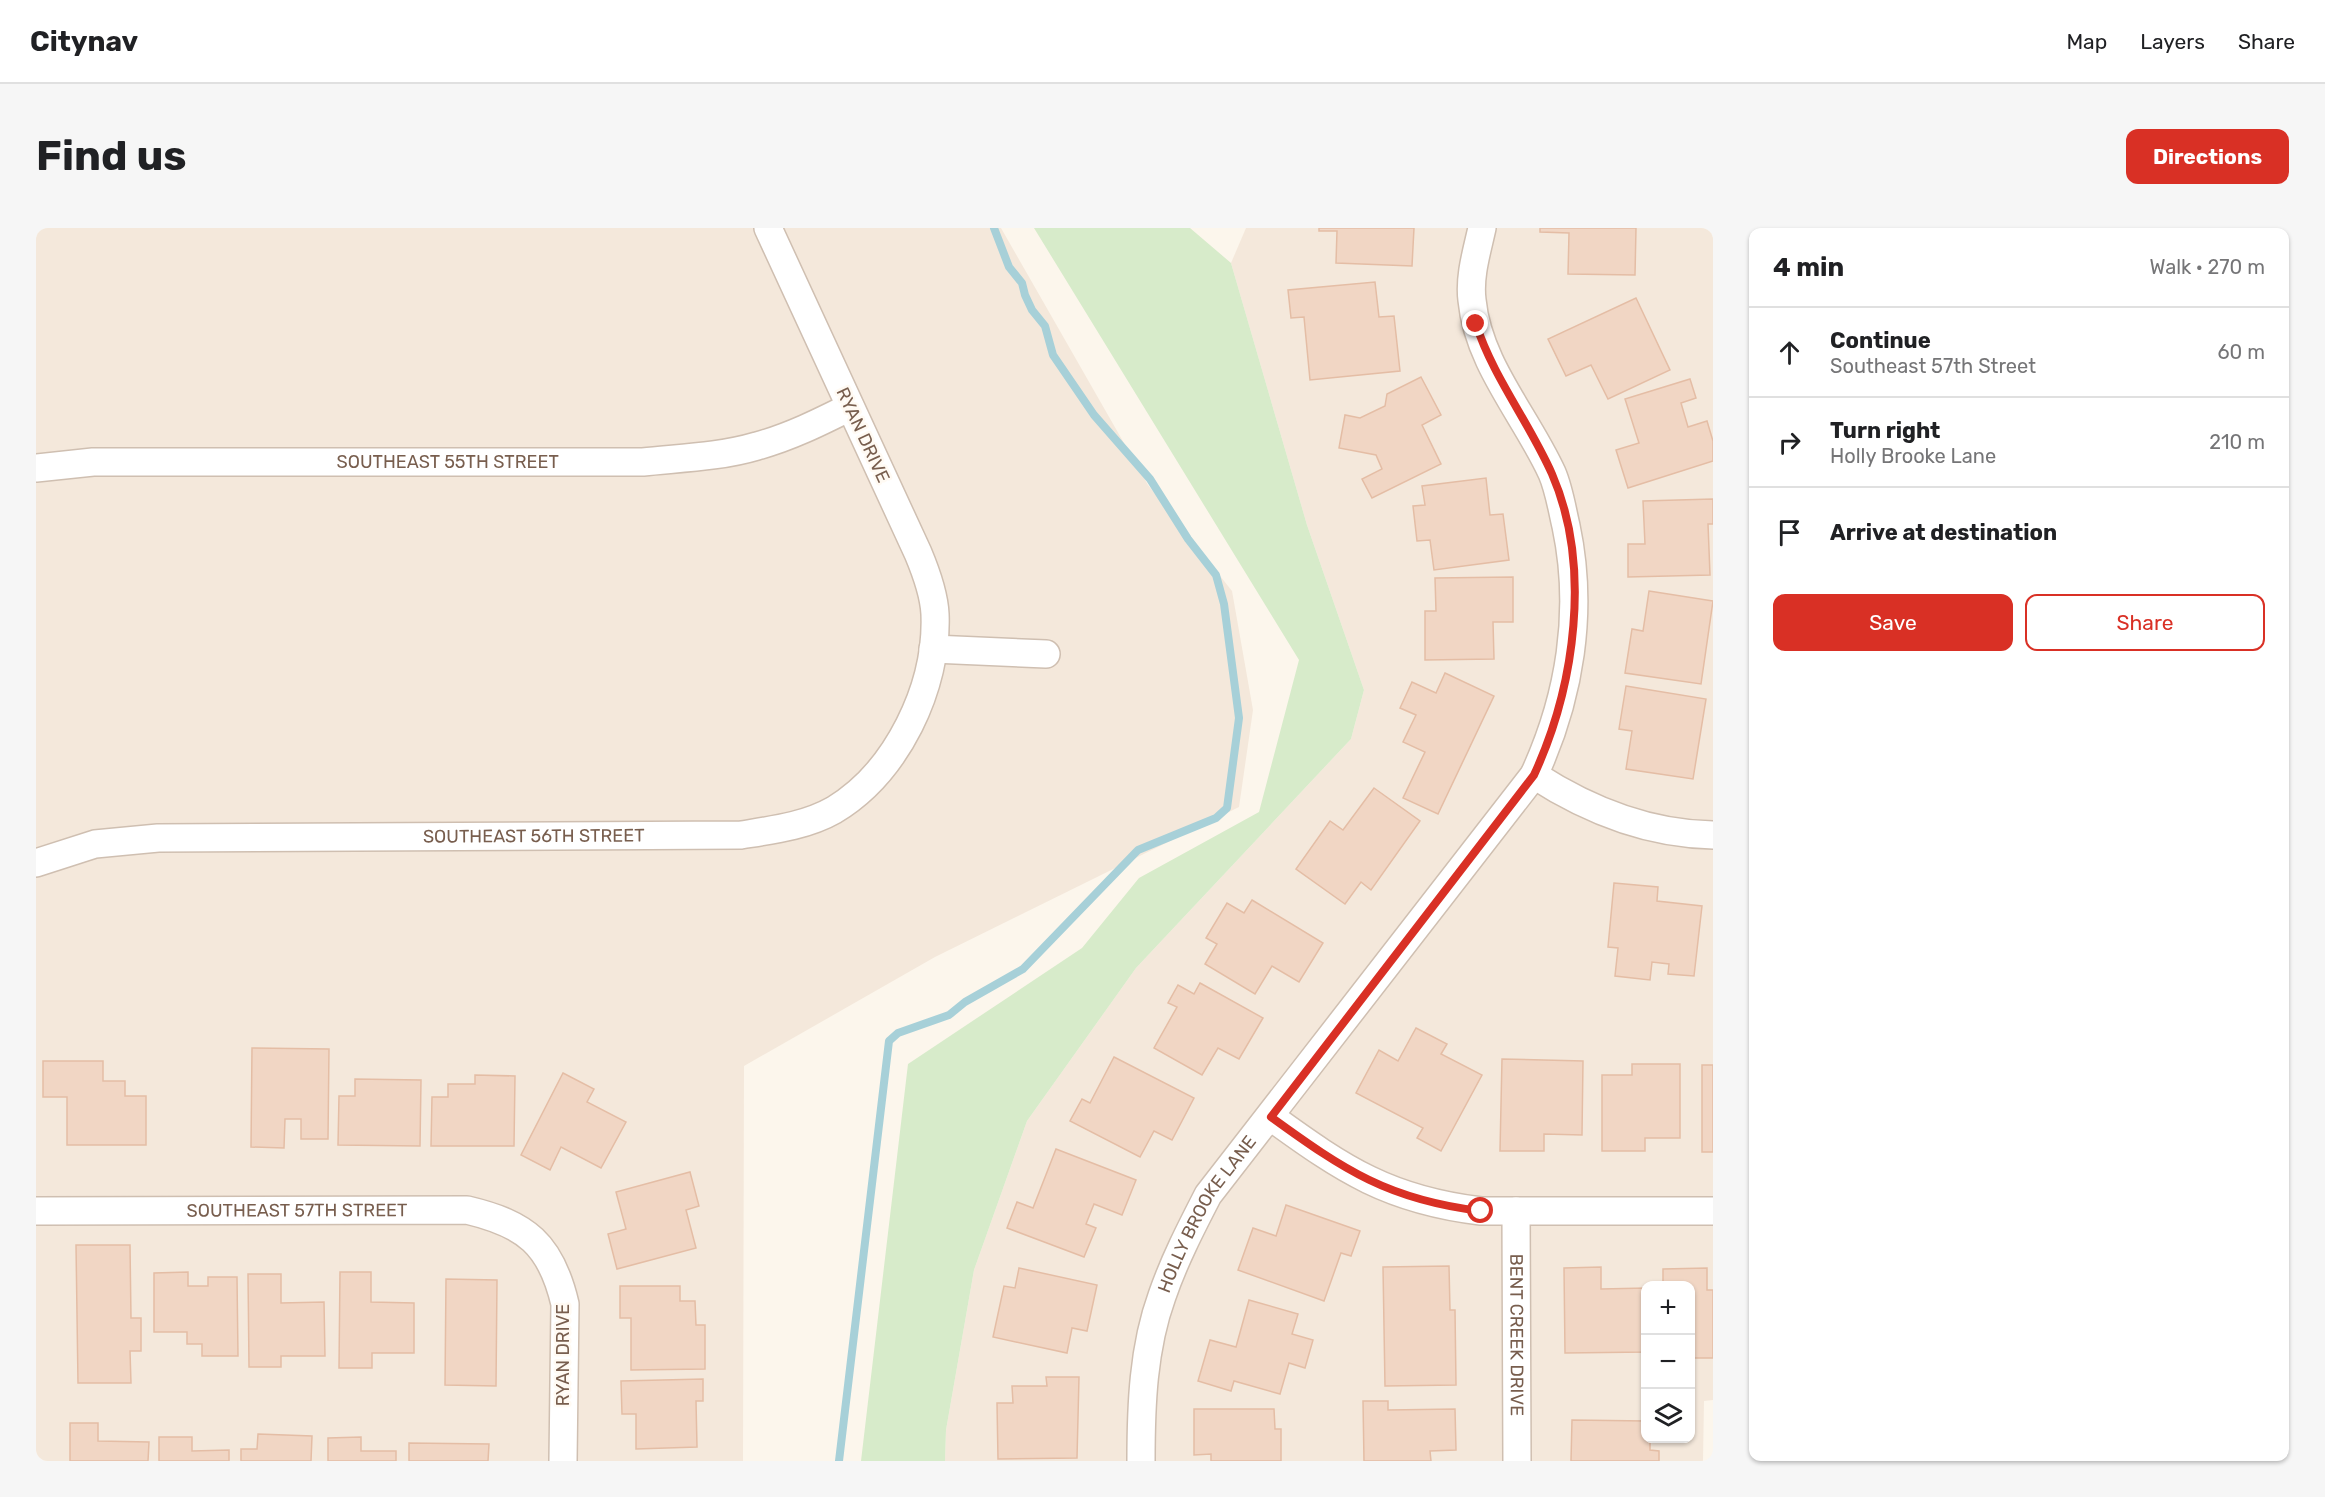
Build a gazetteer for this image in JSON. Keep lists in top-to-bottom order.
{
  "streets": {
    "street": [
      "RYAN DRIVE",
      "SOUTHEAST 55TH STREET",
      "SOUTHEAST 56TH STREET",
      "SOUTHEAST 57TH STREET",
      "HOLLY BROOKE LANE",
      "BENT CREEK DRIVE"
    ]
  },
  "crossings": [
    ["RYAN DRIVE", "SOUTHEAST 55TH STREET"],
    ["RYAN DRIVE", "SOUTHEAST 56TH STREET"],
    ["RYAN DRIVE", "SOUTHEAST 57TH STREET"]
  ],
  "page": {
    "header": "Citynav",
    "nav": ["Map", "Layers", "Share"],
    "buttons": [
      "Directions",
      ["Save", "Share"]
    ],
    "title": "Find us",
    "heading": ["4 min", "Walk · 270 m"],
    "list": [
      ["Continue", "Southeast 57th Street", "60 m"],
      ["Turn right", "Holly Brooke Lane", "210 m"],
      "Arrive at destination"
    ],
    "map_buttons": ["+", "−"]
  }
}
